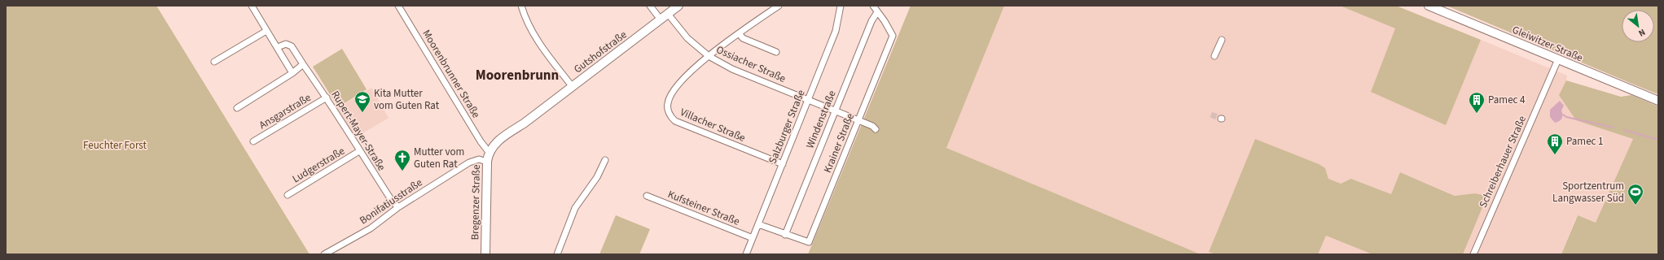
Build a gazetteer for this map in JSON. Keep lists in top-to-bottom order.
{
  "streets": {
    "street": [
      "Gleiwitzer Straße",
      "Gutshofstraße",
      "Ossiacher Straße",
      "Moorenbrunner Straße",
      "Ansgarstraße",
      "Windenstraße",
      "Villacher Straße",
      "Salzburger Straße",
      "Rupert-Mayer-Straße",
      "Krainer Straße",
      "Schreiberhauer Straße",
      "Ludgerstraße",
      "Bonifatiusstraße",
      "Bregenzer Straße",
      "Kufsteiner Straße"
    ]
  },
  "crossings": [
    ["Gleiwitzer Straße", "Schreiberhauer Straße"],
    ["Gutshofstraße", "Ossiacher Straße"],
    ["Gutshofstraße", "Moorenbrunner Straße"],
    ["Gutshofstraße", "Bregenzer Straße"],
    ["Ossiacher Straße", "Windenstraße"],
    ["Ossiacher Straße", "Villacher Straße"],
    ["Ossiacher Straße", "Salzburger Straße"],
    ["Ossiacher Straße", "Krainer Straße"],
    ["Moorenbrunner Straße", "Bregenzer Straße"],
    ["Ansgarstraße", "Rupert-Mayer-Straße"],
    ["Windenstraße", "Krainer Straße"],
    ["Villacher Straße", "Salzburger Straße"],
    ["Salzburger Straße", "Krainer Straße"],
    ["Salzburger Straße", "Kufsteiner Straße"],
    ["Rupert-Mayer-Straße", "Ludgerstraße"],
    ["Rupert-Mayer-Straße", "Bonifatiusstraße"],
    ["Bonifatiusstraße", "Bregenzer Straße"]
  ],
  "districts": ["Moorenbrunn"],
  "parks": ["Feuchter Forst"],
  "places": {
    "school or university": ["Kita Mutter vom Guten Rat"],
    "building": ["Pamec 4", "Pamec 1"],
    "church": ["Mutter vom Guten Rat"],
    "sports": ["Sportzentrum Langwasser Süd"]
  },
  "north": "bottom right"
}
